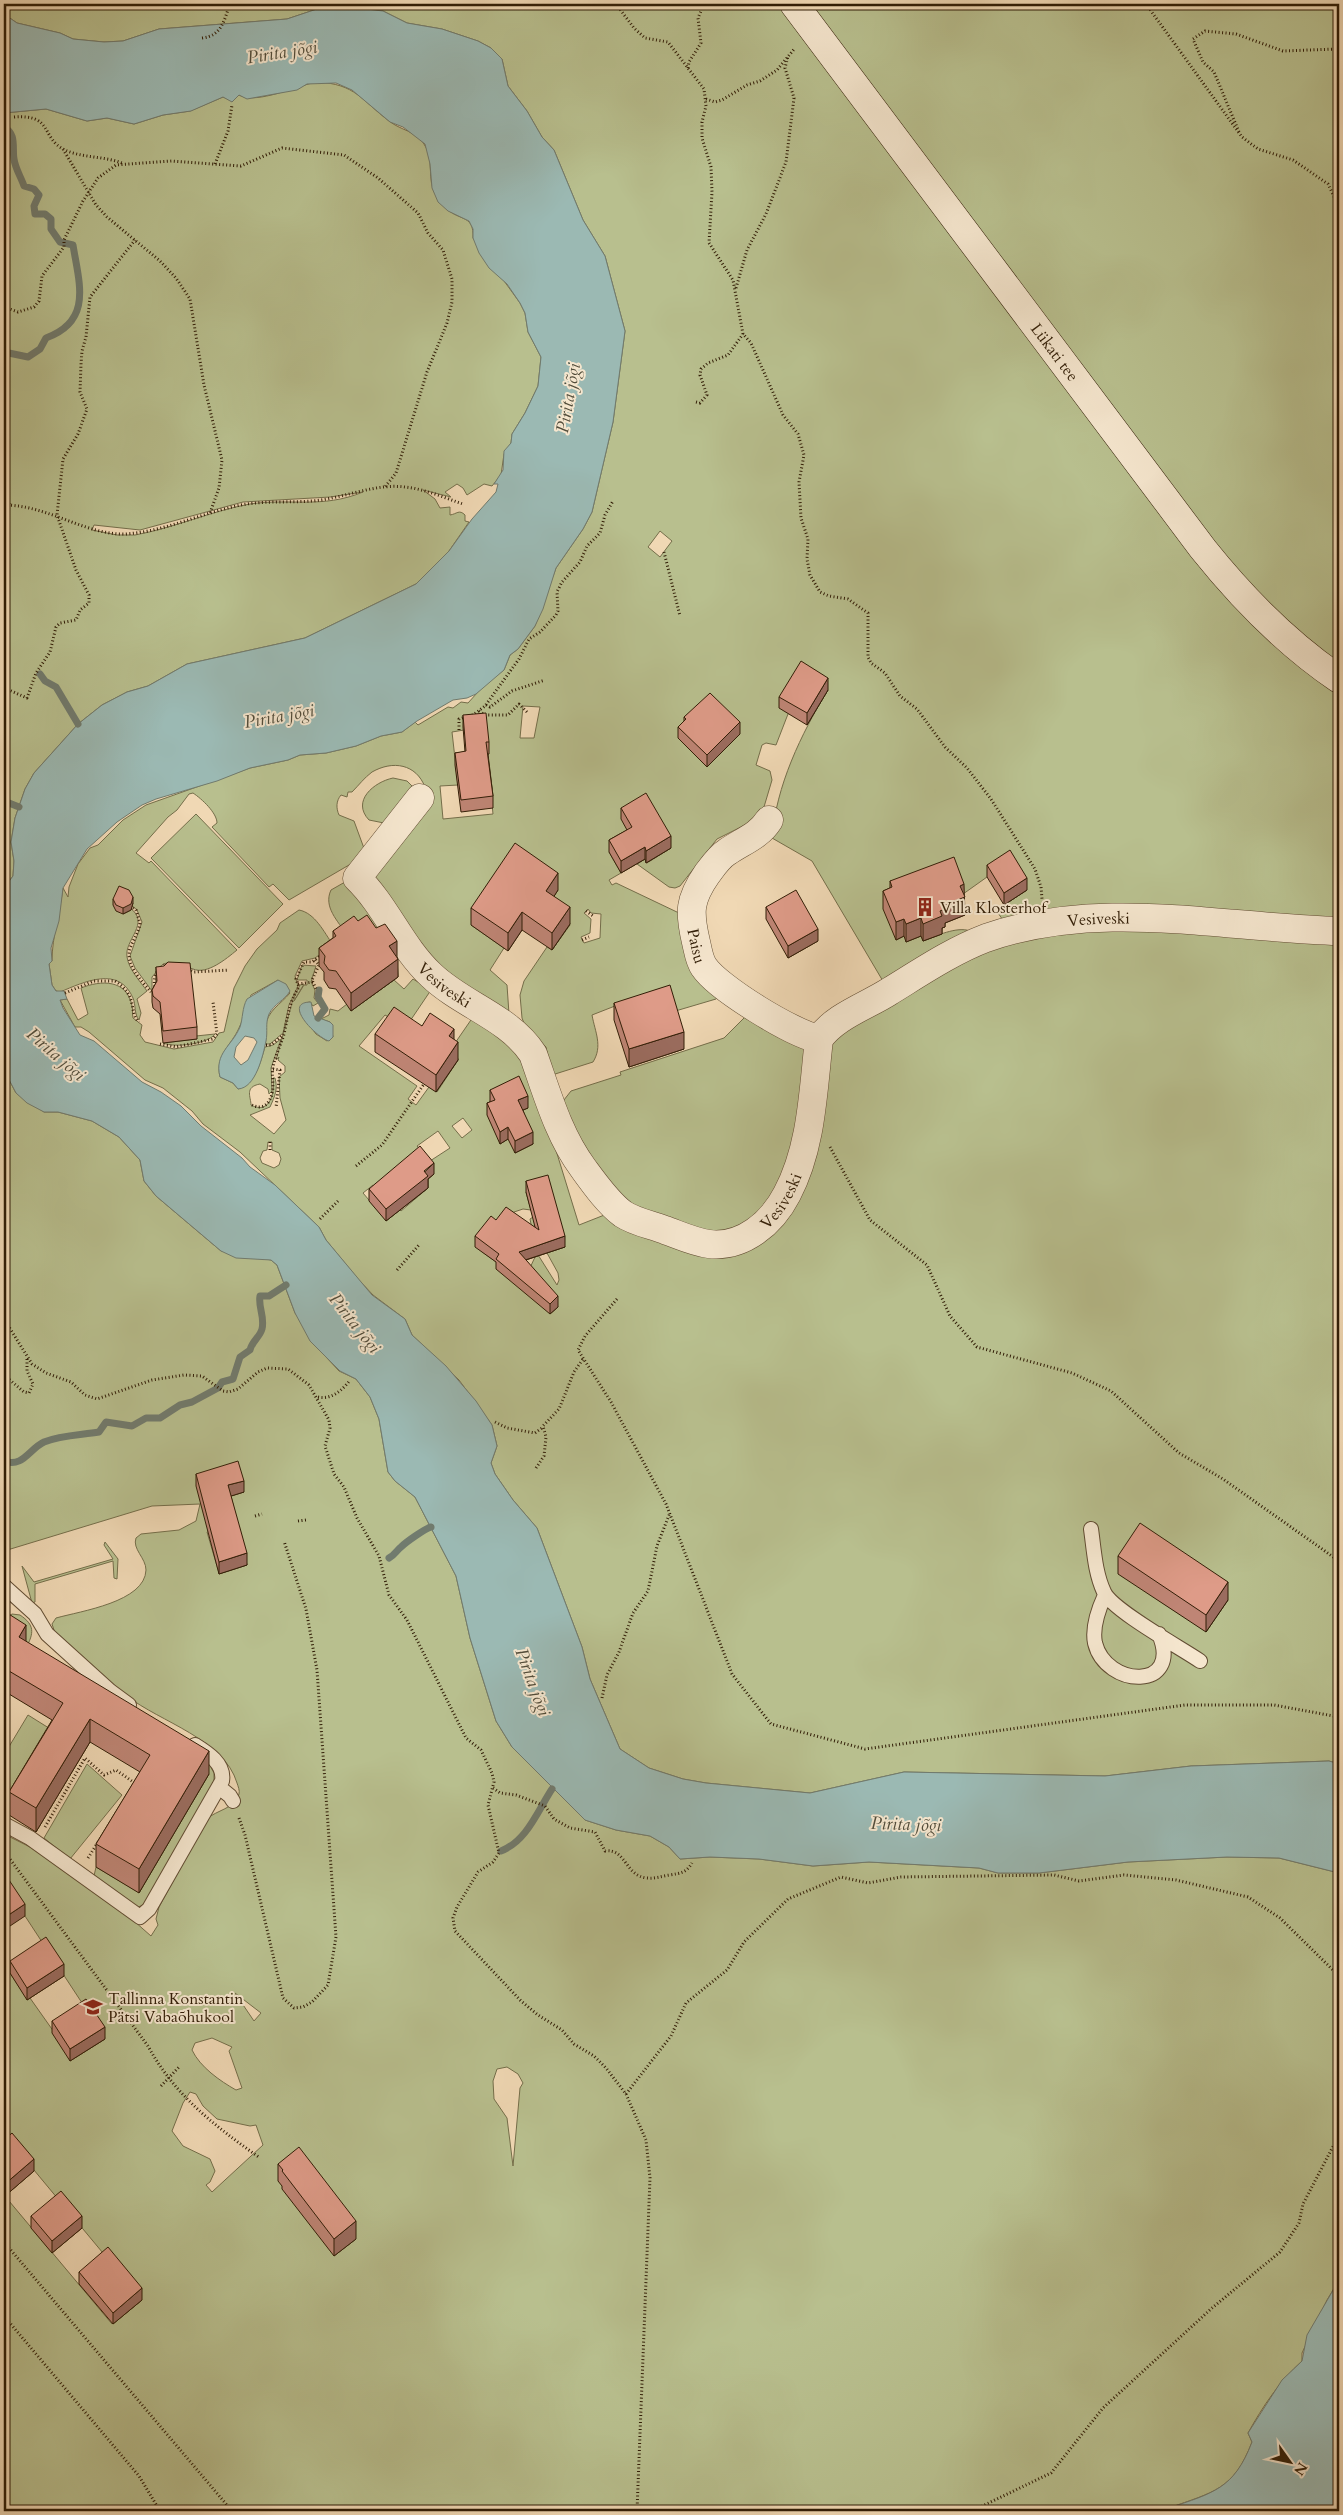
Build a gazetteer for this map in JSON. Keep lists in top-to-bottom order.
{
  "streets": {
    "street": ["Lükati tee", "Vesiveski", "Paisu"]
  },
  "crossings": [
    ["Vesiveski", "Paisu"]
  ],
  "water": ["Pirita jõgi"],
  "places": {
    "building": ["Villa Klosterhof"],
    "school or university": ["Tallinna Konstantin Pätsi Vabaõhukool"]
  },
  "north": "bottom right"
}
